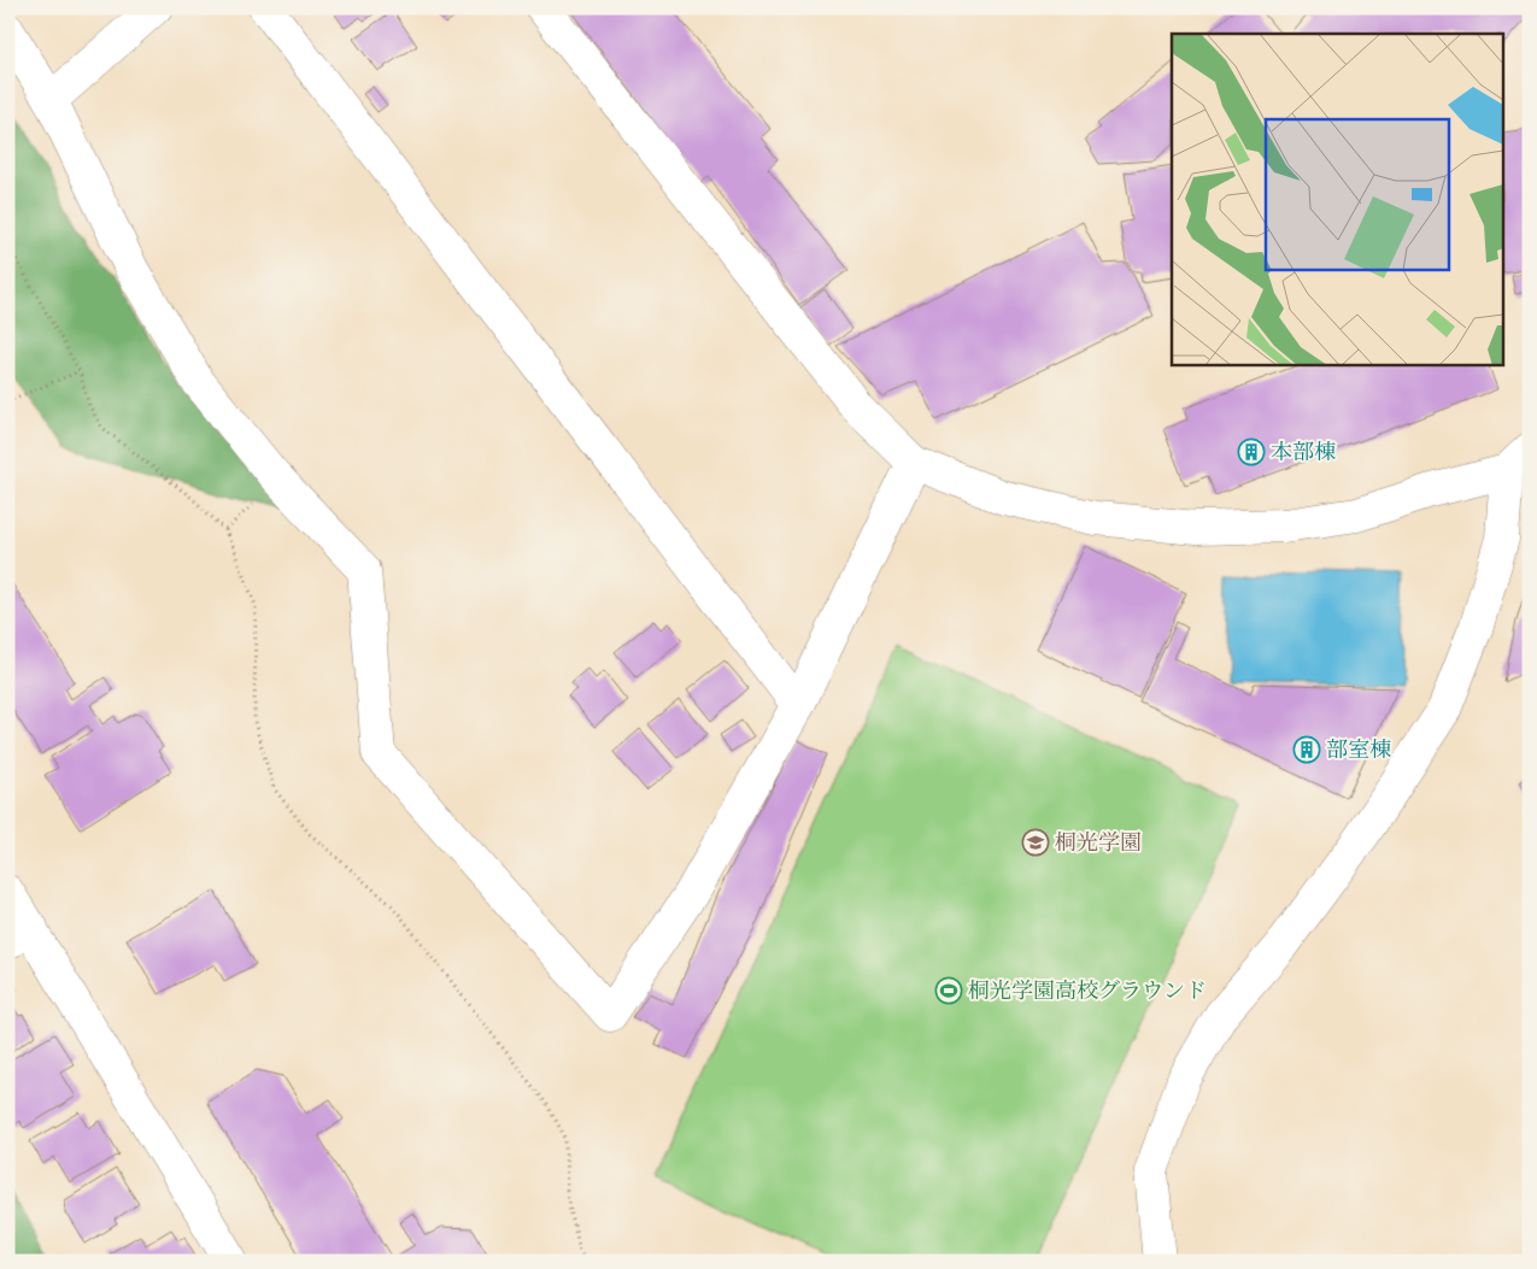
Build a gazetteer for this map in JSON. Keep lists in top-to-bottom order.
{
  "places": {
    "building": ["本部棟", "部室棟"],
    "school or university": ["桐光学園"],
    "sports": ["桐光学園高校グラウンド"]
  }
}
